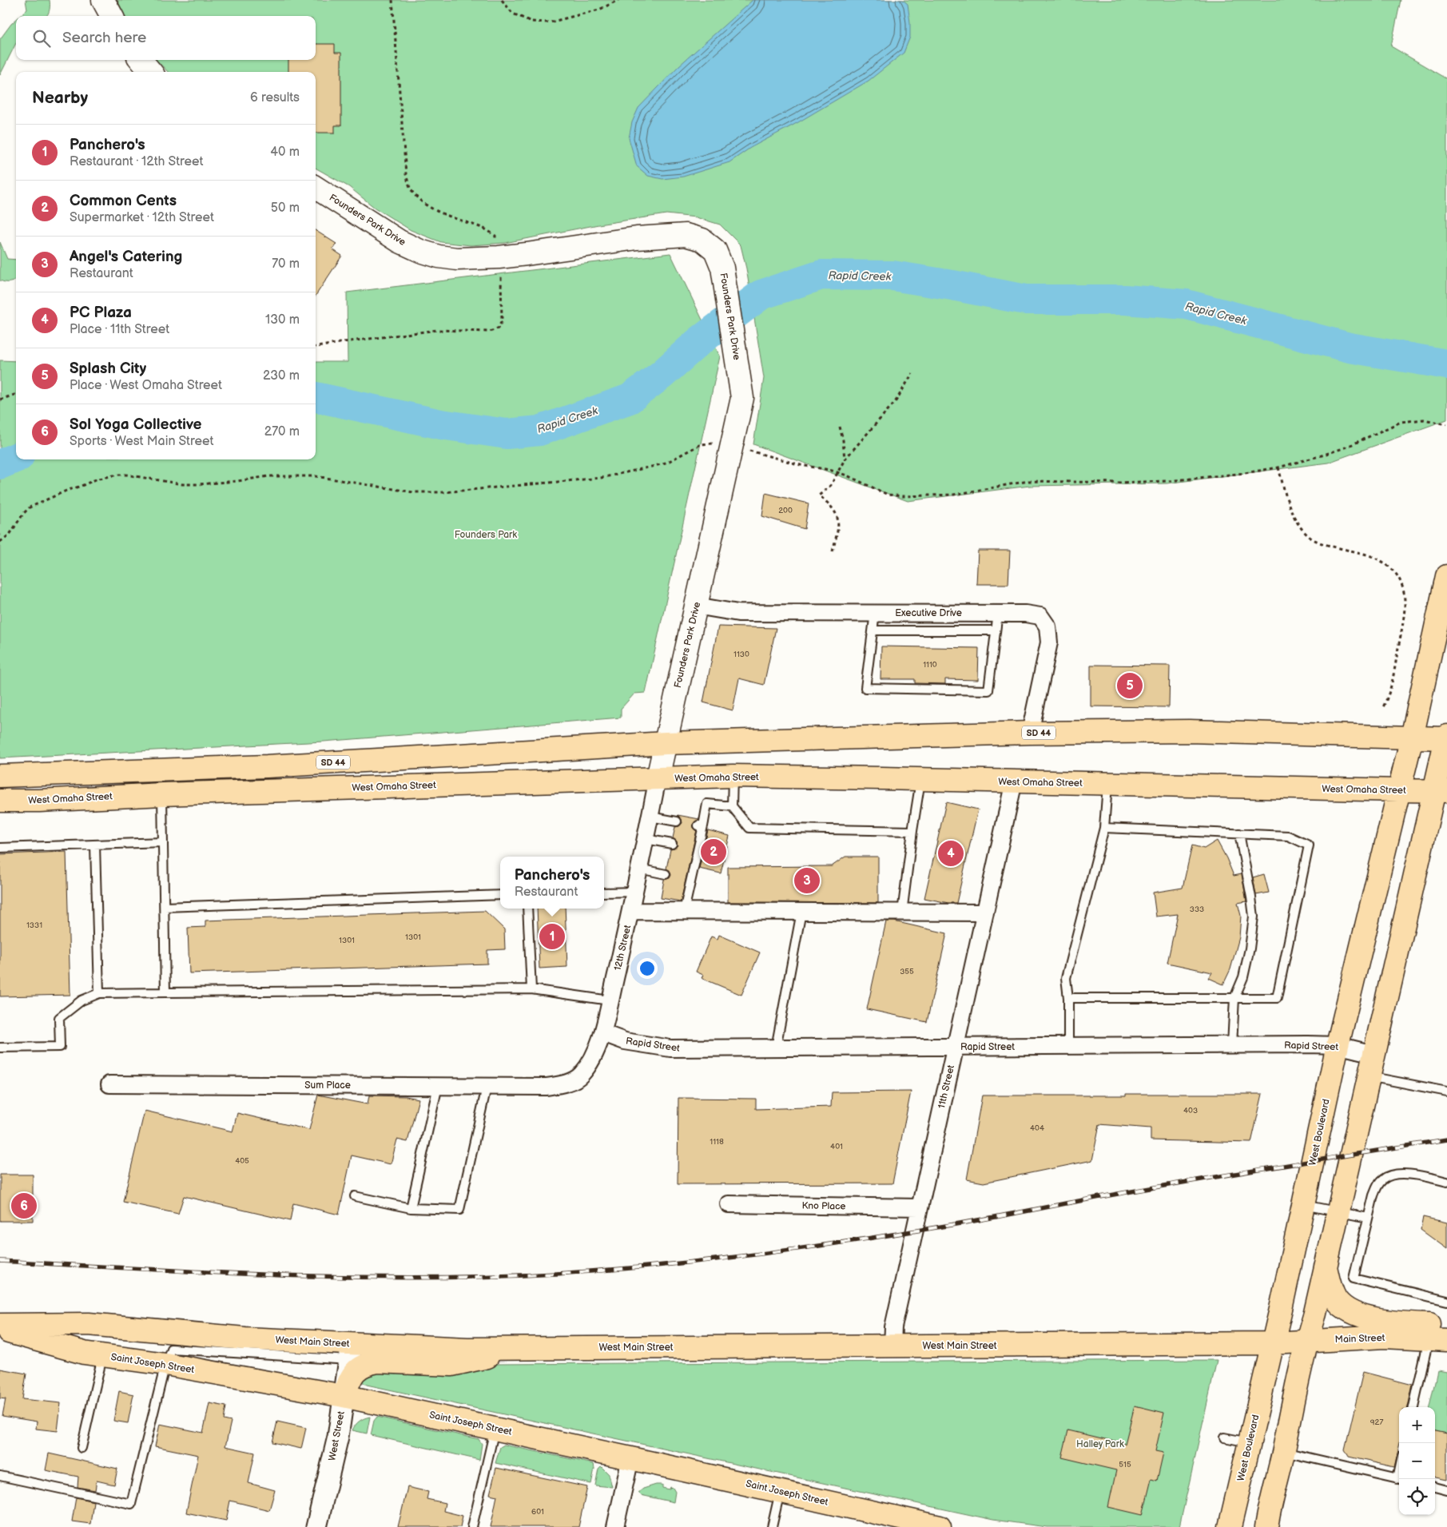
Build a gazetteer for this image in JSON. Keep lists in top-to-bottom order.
{
  "streets": {
    "main road": [
      "Founders Park Drive",
      "SD 44",
      "West Omaha Street",
      "West Boulevard",
      "Main Street",
      "West Main Street",
      "Saint Joseph Street"
    ],
    "street": [
      "Executive Drive",
      "12th Street",
      "Rapid Street",
      "Sum Place",
      "11th Street",
      "Kno Place",
      "West Street"
    ]
  },
  "crossings": [
    ["Founders Park Drive", "Executive Drive"],
    ["Founders Park Drive", "SD 44"],
    ["Founders Park Drive", "West Omaha Street"],
    ["Founders Park Drive", "12th Street"],
    ["Executive Drive", "SD 44"],
    ["SD 44", "West Boulevard"],
    ["West Omaha Street", "12th Street"],
    ["West Omaha Street", "11th Street"],
    ["West Omaha Street", "West Boulevard"],
    ["12th Street", "Rapid Street"],
    ["12th Street", "Sum Place"],
    ["Rapid Street", "11th Street"],
    ["Rapid Street", "West Boulevard"],
    ["11th Street", "Kno Place"],
    ["11th Street", "West Main Street"],
    ["West Boulevard", "Main Street"],
    ["West Boulevard", "West Main Street"],
    ["Main Street", "West Main Street"],
    ["West Main Street", "West Street"],
    ["Saint Joseph Street", "West Street"]
  ],
  "water": ["Rapid Creek"],
  "parks": ["Founders Park", "Halley Park"],
  "house_numbers": [
    "200",
    "1130",
    "1110",
    "333",
    "1331",
    "1301",
    "1301",
    "355",
    "403",
    "404",
    "1118",
    "401",
    "405",
    "927",
    "515",
    "601"
  ],
  "page": {
    "search": "Search here",
    "heading": ["Nearby", "6 results"],
    "list": [
      {
        "mark": "1",
        "name": "Panchero's",
        "note": "Restaurant · 12th Street",
        "value": "40 m"
      },
      {
        "mark": "2",
        "name": "Common Cents",
        "note": "Supermarket · 12th Street",
        "value": "50 m"
      },
      {
        "mark": "3",
        "name": "Angel's Catering",
        "note": "Restaurant",
        "value": "70 m"
      },
      {
        "mark": "4",
        "name": "PC Plaza",
        "note": "Place · 11th Street",
        "value": "130 m"
      },
      {
        "mark": "5",
        "name": "Splash City",
        "note": "Place · West Omaha Street",
        "value": "230 m"
      },
      {
        "mark": "6",
        "name": "Sol Yoga Collective",
        "note": "Sports · West Main Street",
        "value": "270 m"
      }
    ],
    "pins": [
      "5",
      "2",
      "4",
      "3",
      "1",
      "6"
    ],
    "popup": ["Panchero's", "Restaurant"],
    "map_buttons": ["+", "−"]
  }
}
